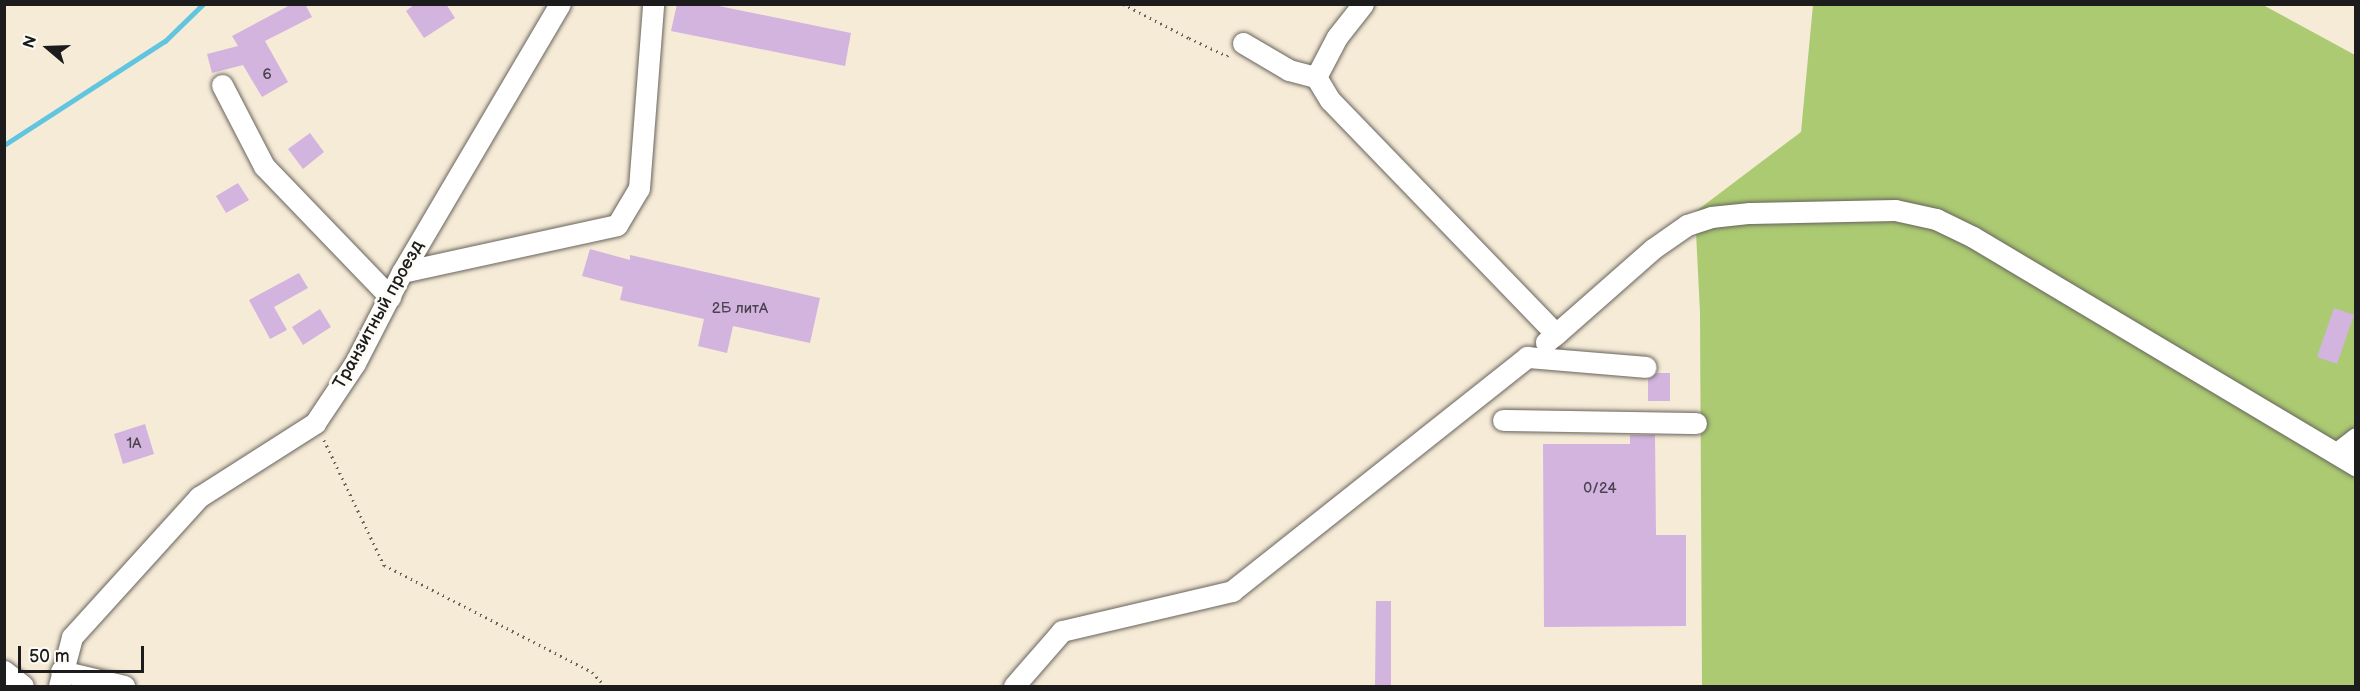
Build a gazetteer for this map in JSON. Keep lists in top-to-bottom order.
{
  "streets": {
    "street": ["Транзитный проезд"]
  },
  "house_numbers": [
    "6",
    "2Б литА",
    "1А",
    "0/24"
  ],
  "scale_bar": "50 m",
  "north": "left"
}
